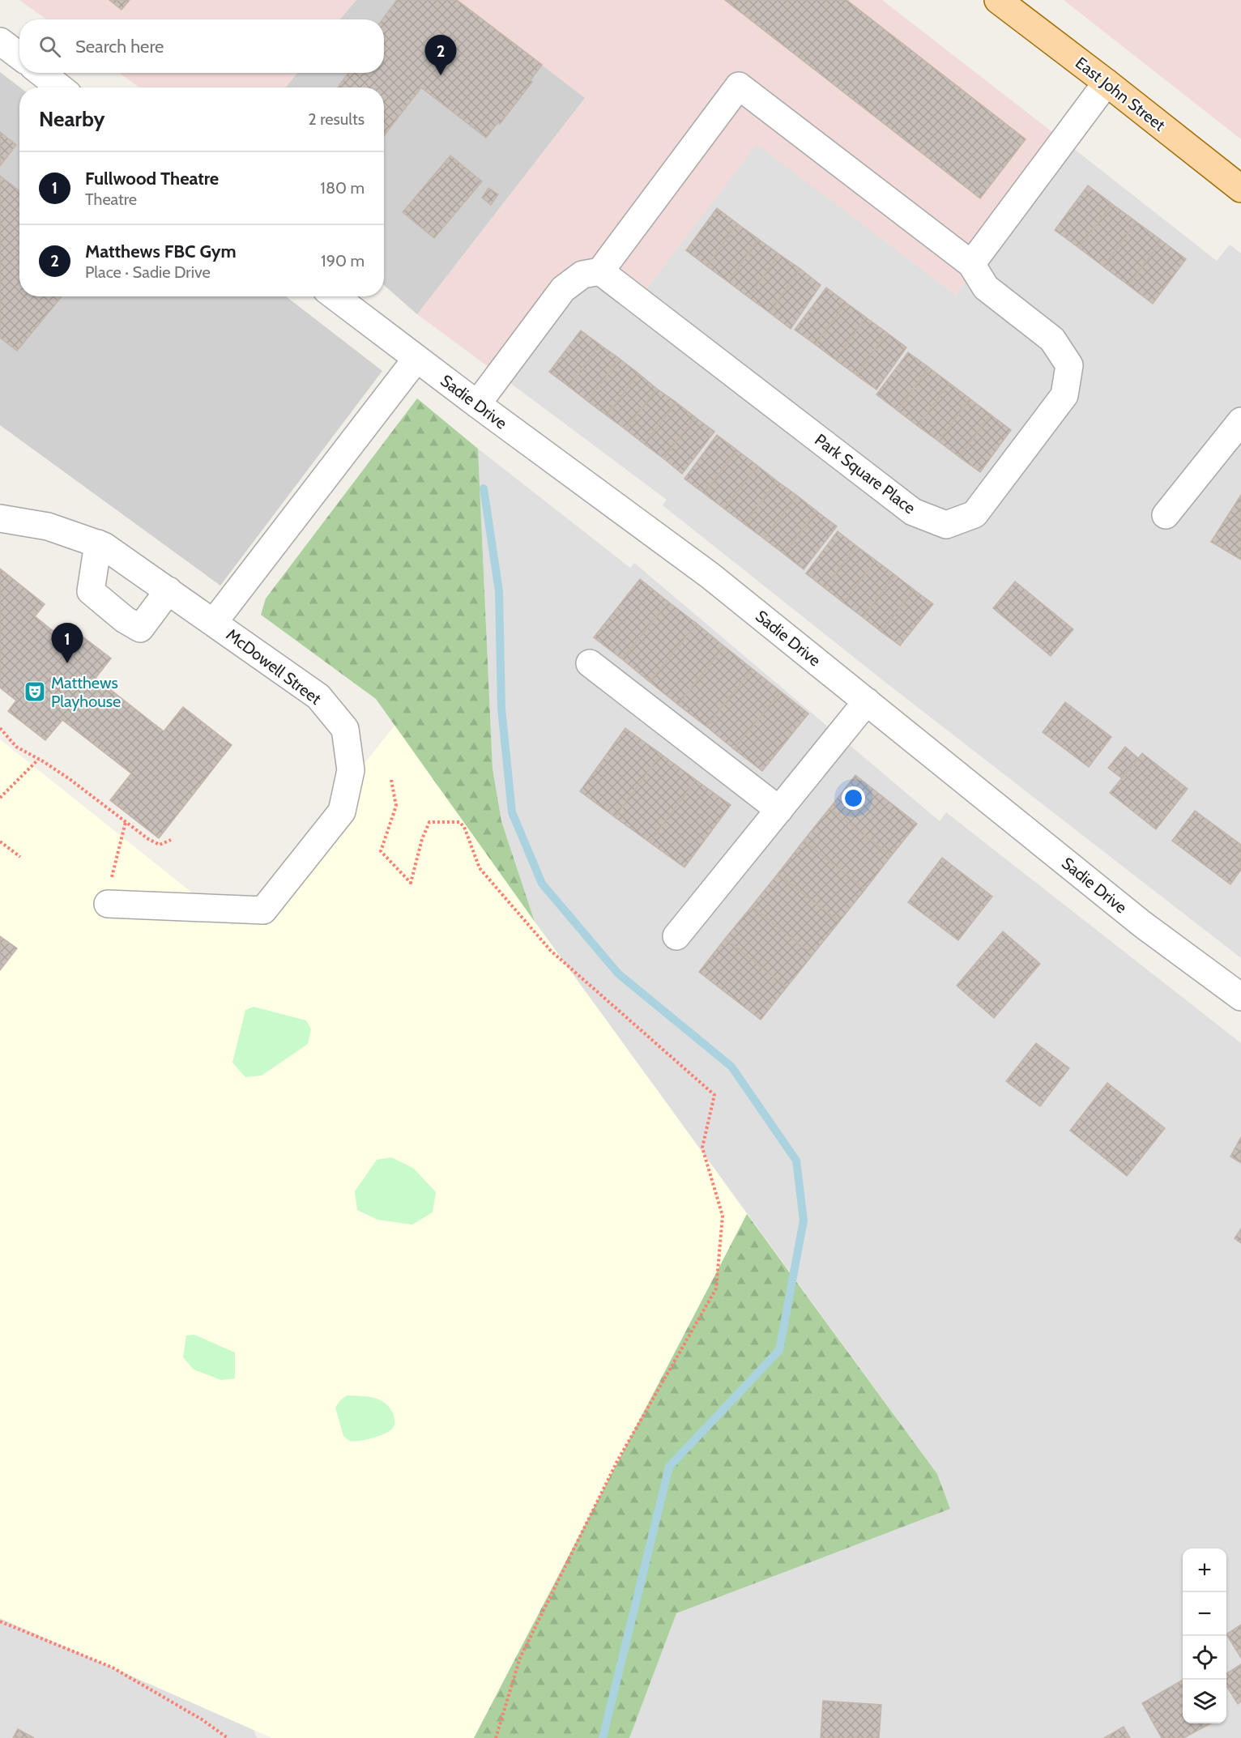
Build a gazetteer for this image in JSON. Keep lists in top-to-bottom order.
{
  "streets": {
    "main road": ["East John Street"],
    "street": ["Sadie Drive", "Park Square Place", "McDowell Street"]
  },
  "places": {
    "theatre": ["Matthews Playhouse"]
  },
  "page": {
    "search": "Search here",
    "pins": ["2", "1"],
    "heading": ["Nearby", "2 results"],
    "list": [
      {
        "mark": "1",
        "name": "Fullwood Theatre",
        "note": "Theatre",
        "value": "180 m"
      },
      {
        "mark": "2",
        "name": "Matthews FBC Gym",
        "note": "Place · Sadie Drive",
        "value": "190 m"
      }
    ],
    "map_buttons": ["+", "−"]
  }
}
